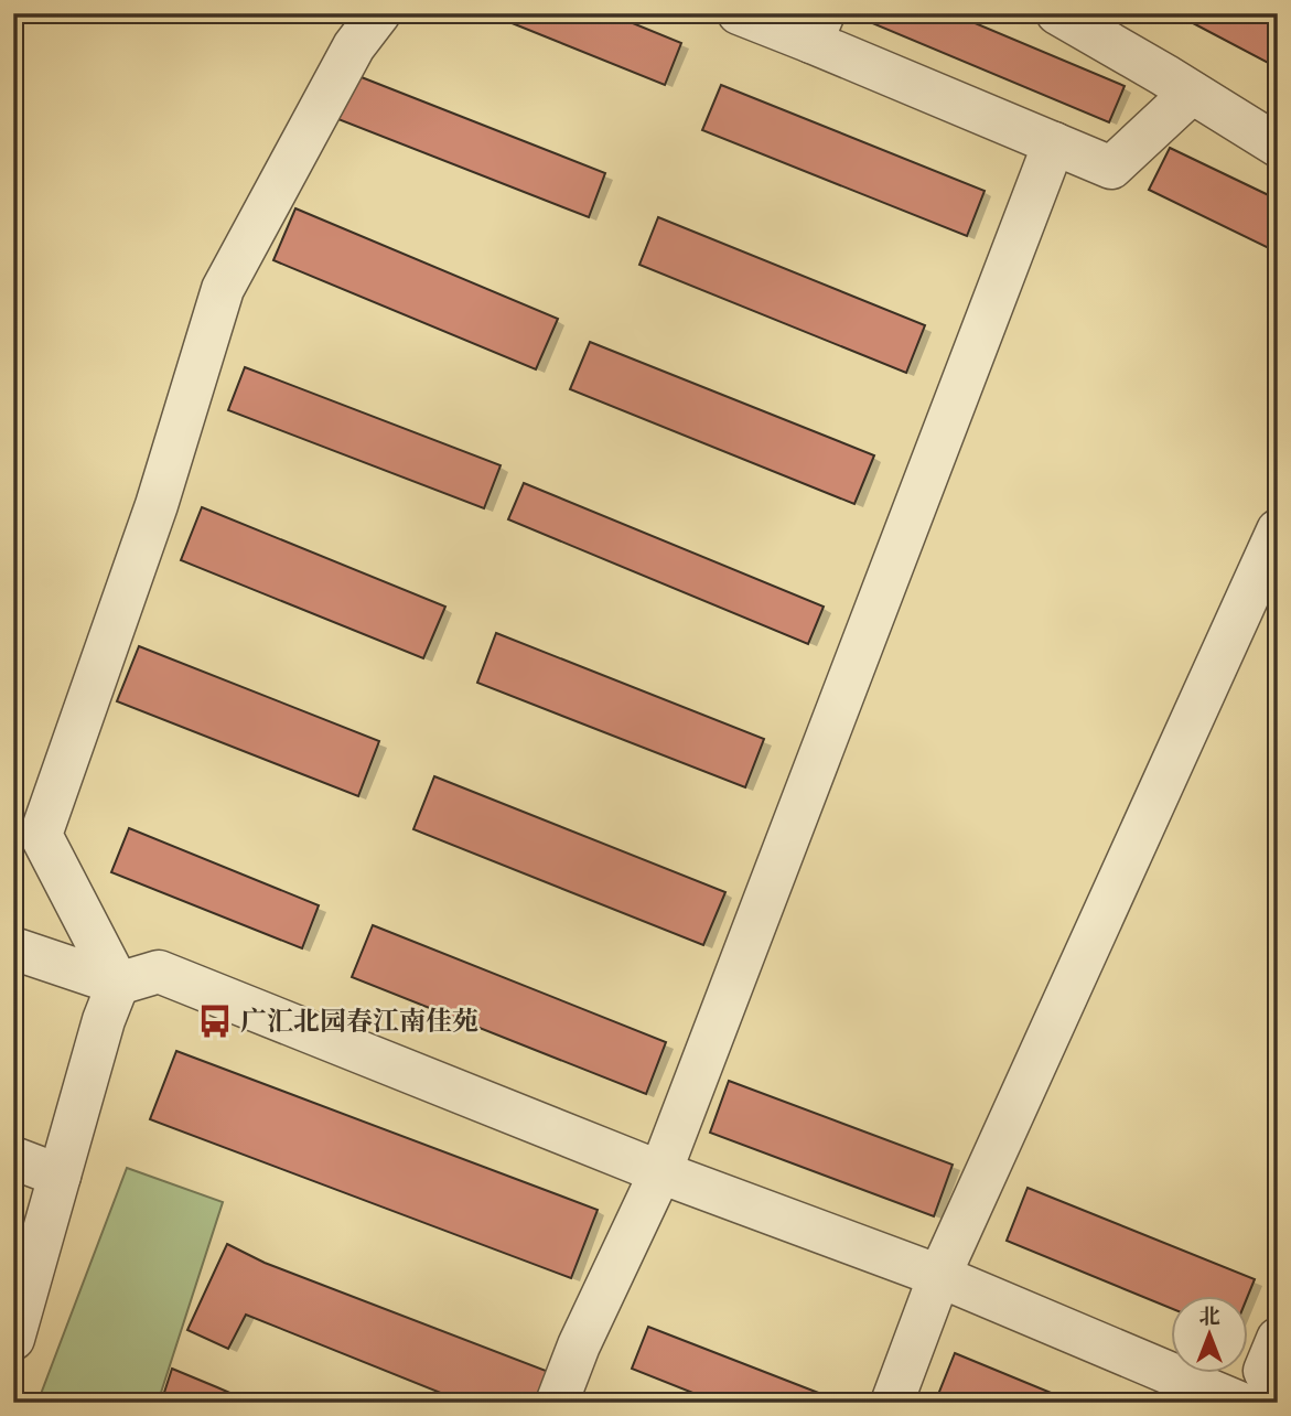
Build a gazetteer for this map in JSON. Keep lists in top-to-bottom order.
{
  "places": {
    "bus stop": ["广汇北园春江南佳苑"]
  },
  "north": "top"
}
